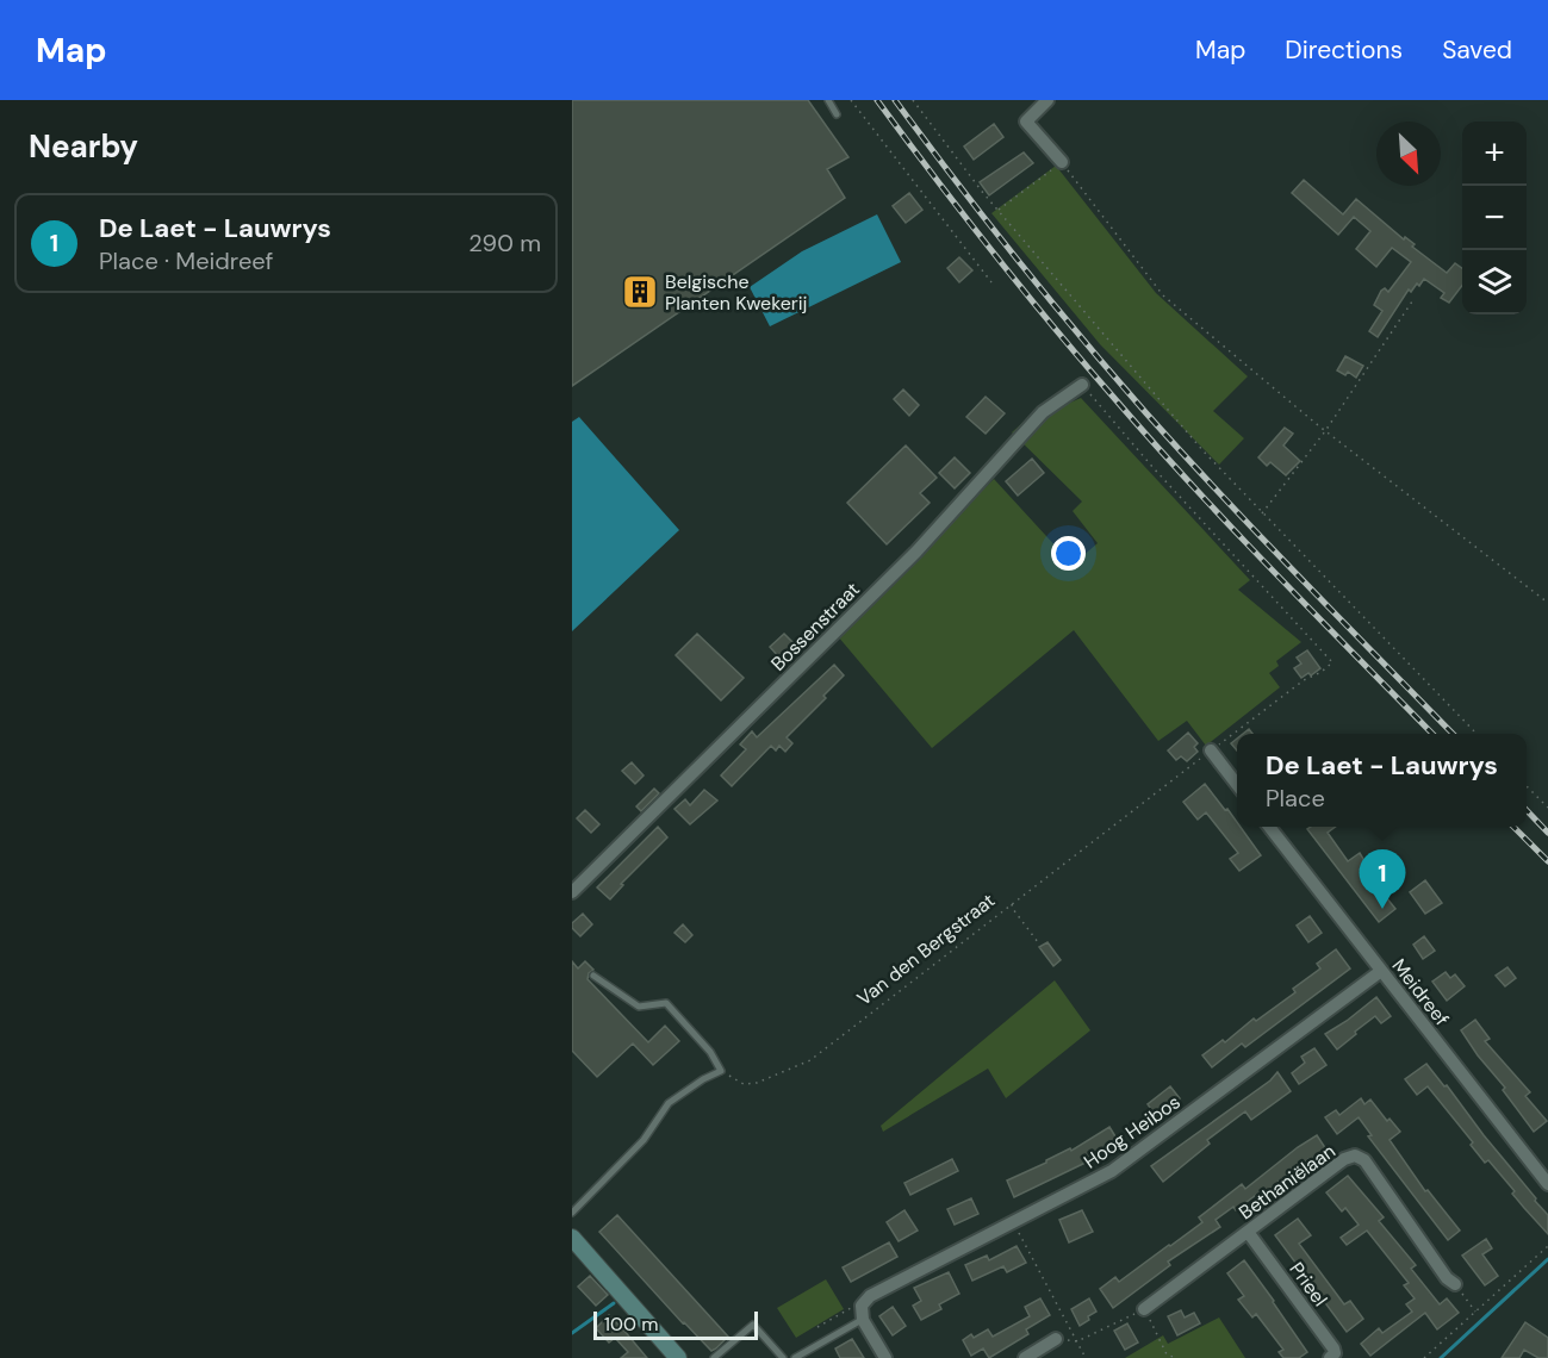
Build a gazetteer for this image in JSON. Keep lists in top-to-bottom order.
{
  "streets": {
    "street": [
      "Bossenstraat",
      "Meidreef",
      "Hoog Heibos",
      "Bethaniëlaan",
      "Prieel"
    ],
    "path": ["Van den Bergstraat"]
  },
  "crossings": [
    ["Bossenstraat", "Van den Bergstraat"],
    ["Meidreef", "Hoog Heibos"],
    ["Bethaniëlaan", "Prieel"]
  ],
  "places": {
    "building": ["Belgische Planten Kwekerij"]
  },
  "scale_bar": "100 m",
  "north": "bottom right",
  "page": {
    "header": "Map",
    "nav": ["Map", "Directions", "Saved"],
    "heading": "Nearby",
    "map_buttons": ["+", "−"],
    "list": [
      {
        "mark": "1",
        "name": "De Laet - Lauwrys",
        "note": "Place · Meidreef",
        "value": "290 m"
      }
    ],
    "popup": ["De Laet - Lauwrys", "Place"],
    "pins": "1",
    "scale": "100 m"
  }
}
